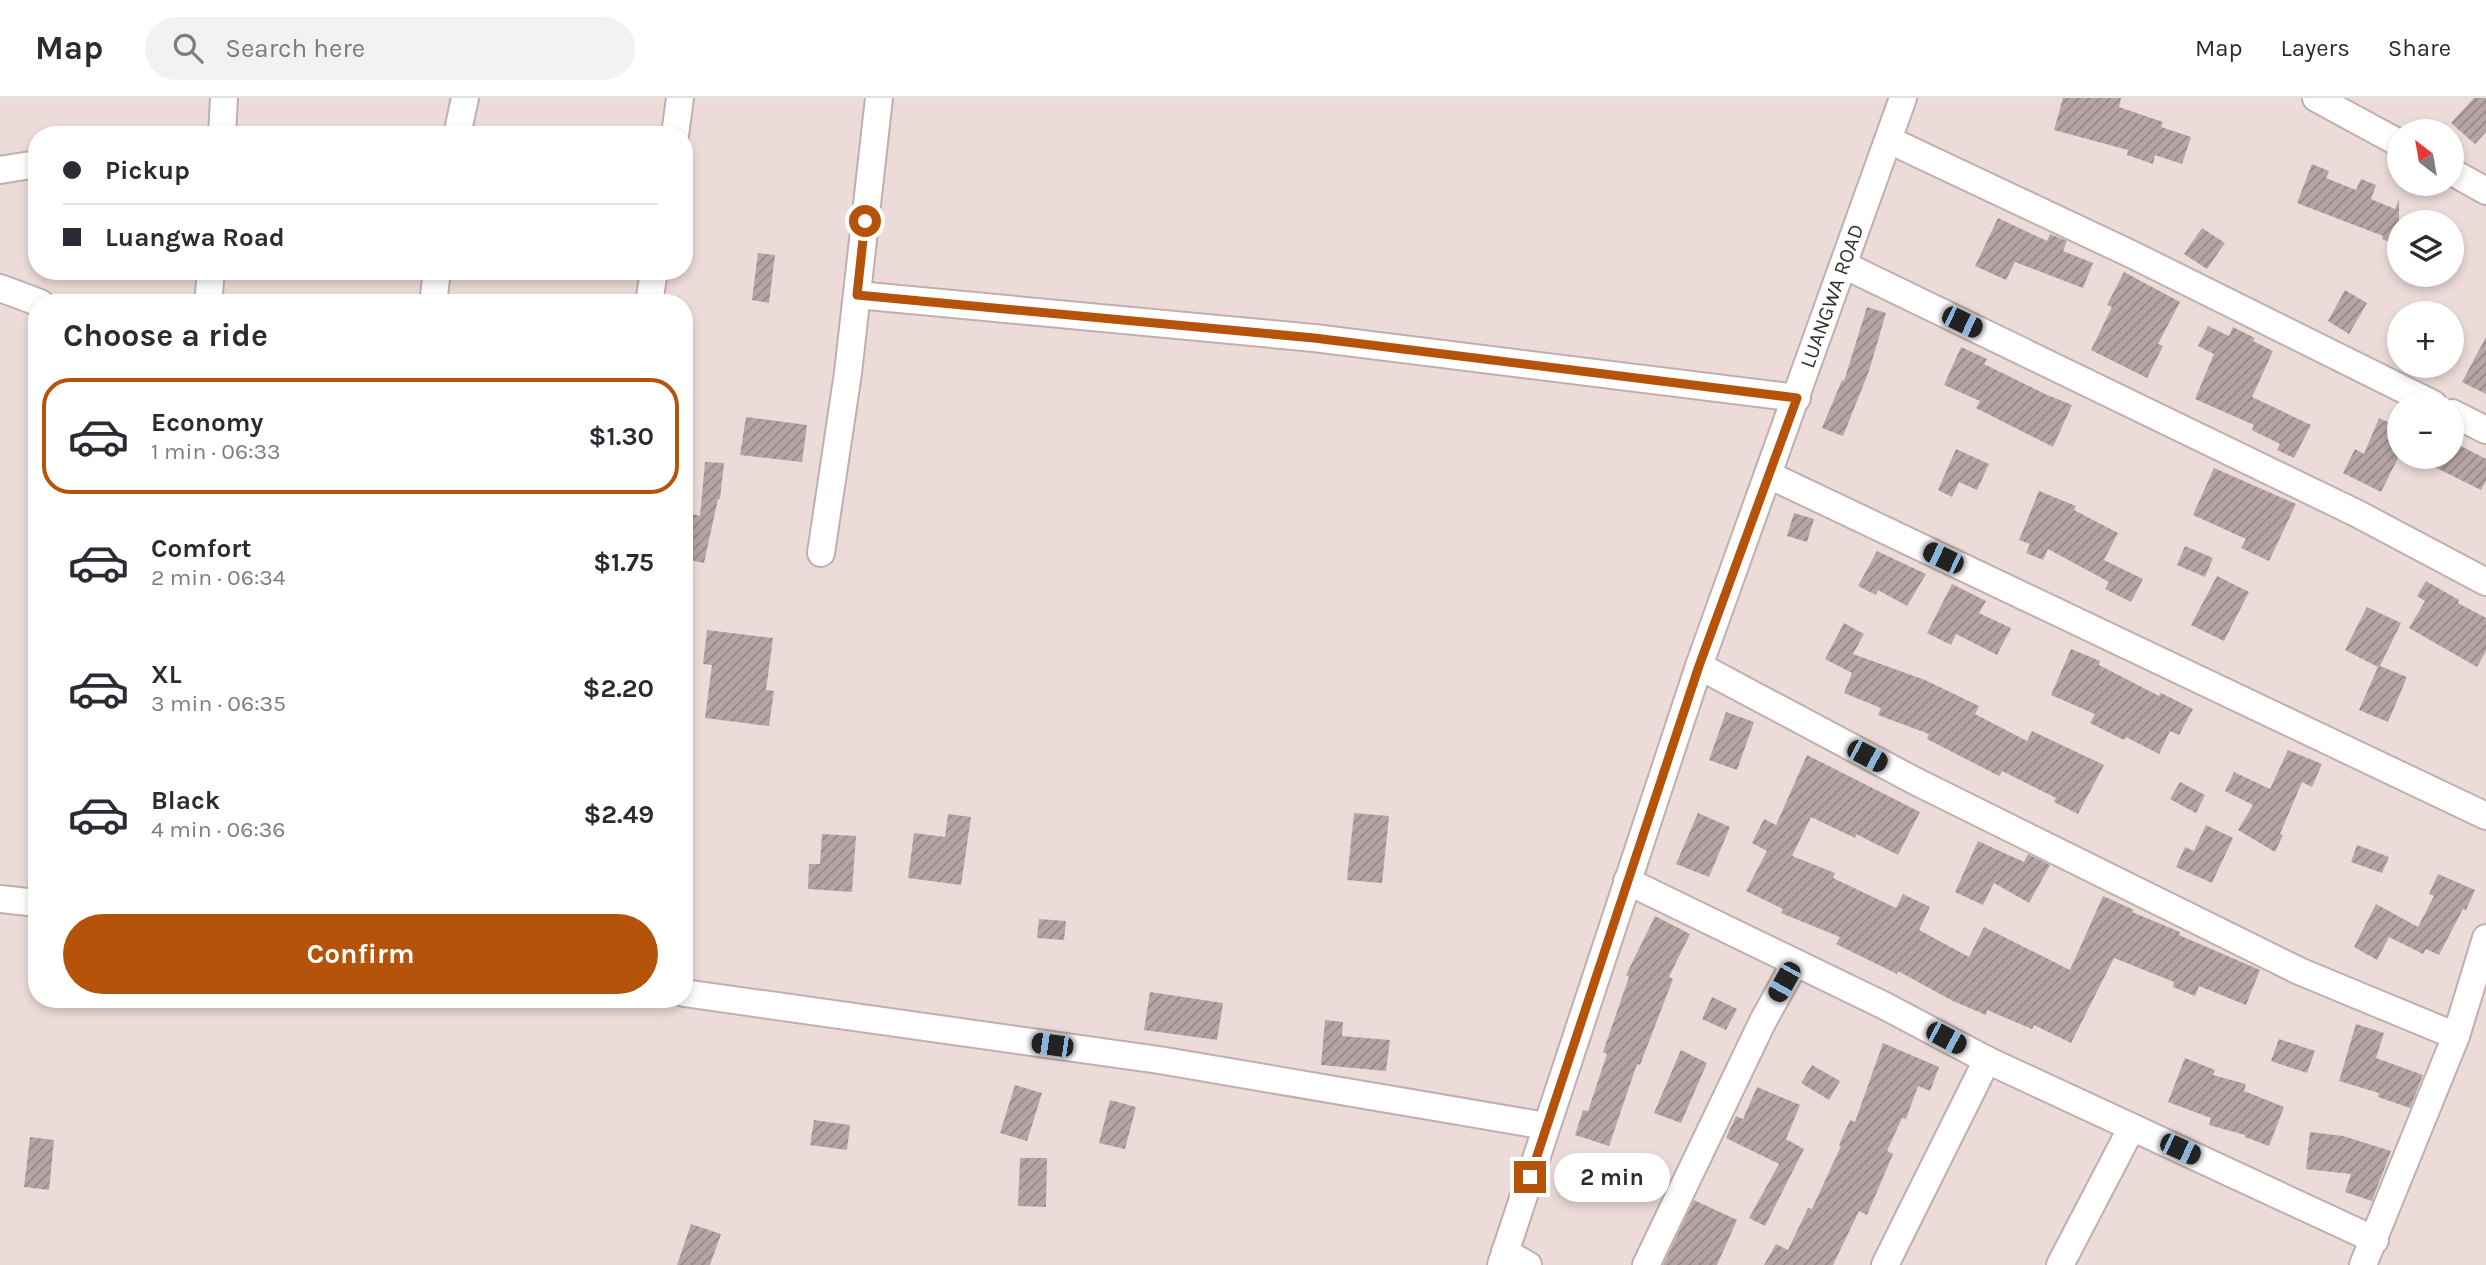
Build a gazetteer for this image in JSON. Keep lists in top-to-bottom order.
{
  "streets": {
    "street": ["LUANGWA ROAD"]
  },
  "north": "top left",
  "page": {
    "header": "Map",
    "search": "Search here",
    "nav": ["Map", "Layers", "Share"],
    "map_buttons": ["+", "−"],
    "banner": ["Pickup", "Luangwa Road"],
    "heading": "Choose a ride",
    "list": [
      {
        "name": "Economy",
        "note": "1 min · 06:33",
        "value": "$1.30"
      },
      {
        "name": "Comfort",
        "note": "2 min · 06:34",
        "value": "$1.75"
      },
      {
        "name": "XL",
        "note": "3 min · 06:35",
        "value": "$2.20"
      },
      {
        "name": "Black",
        "note": "4 min · 06:36",
        "value": "$2.49"
      }
    ],
    "buttons": "Confirm",
    "bubble": "2 min"
  }
}
